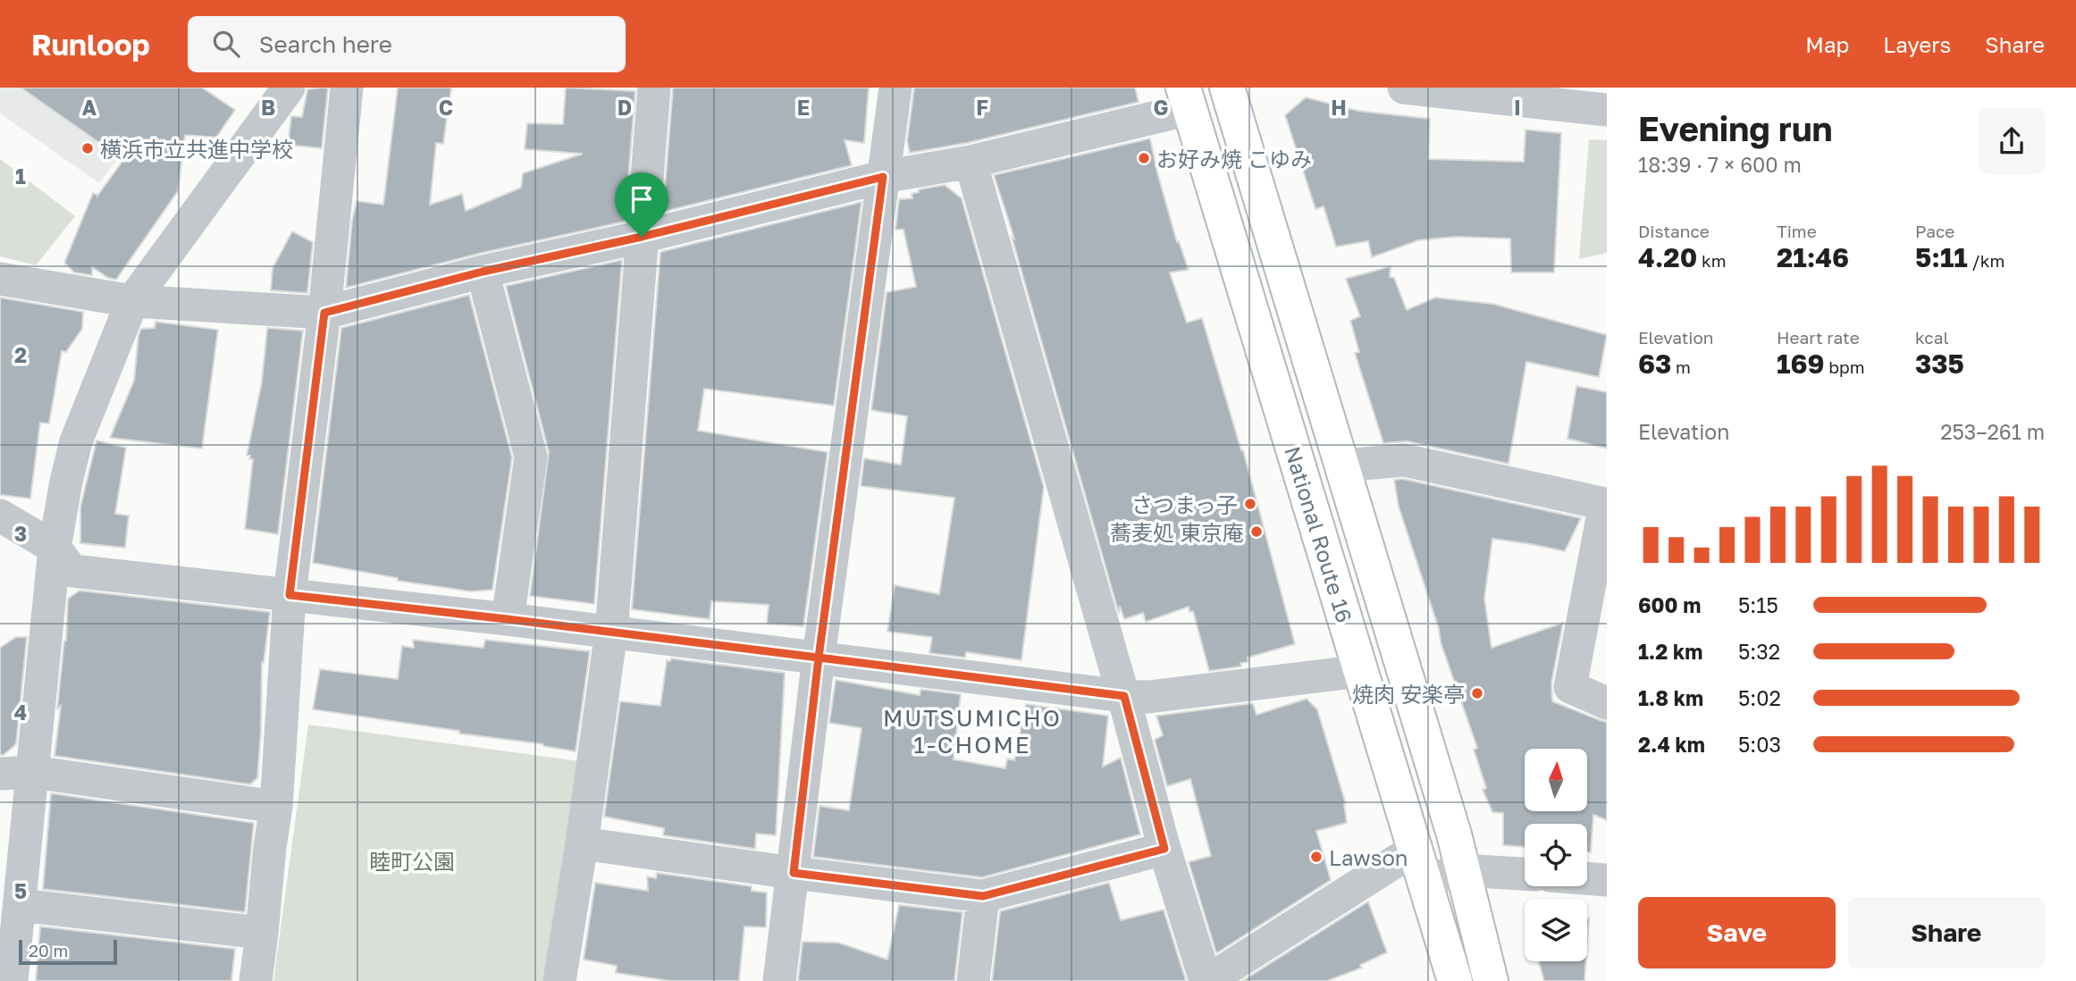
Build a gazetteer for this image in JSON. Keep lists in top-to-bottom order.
{
  "streets": {
    "highway": ["National Route 16"]
  },
  "districts": ["MUTSUMICHO 1-CHOME"],
  "parks": ["睦町公園"],
  "places": [
    "横浜市立共進中学校",
    "お好み焼 こゆみ",
    "さつまっ子",
    "蕎麦処 東京庵",
    "焼肉 安楽亭",
    "Lawson"
  ],
  "scale_bar": "20 m",
  "north": "top",
  "page": {
    "header": "Runloop",
    "search": "Search here",
    "nav": ["Map", "Layers", "Share"],
    "heading": ["Evening run", "18:39 · 7 × 600 m"],
    "stats": [
      ["Distance", "4.20 km"],
      ["Time", "21:46"],
      ["Pace", "5:11 /km"],
      ["Elevation", "63 m"],
      ["Heart rate", "169 bpm"],
      ["kcal", "335"]
    ],
    "chart": ["Elevation", "253–261 m"],
    "list": [
      {
        "name": "600 m",
        "note": "5:15"
      },
      {
        "name": "1.2 km",
        "note": "5:32"
      },
      {
        "name": "1.8 km",
        "note": "5:02"
      },
      {
        "name": "2.4 km",
        "note": "5:03"
      }
    ],
    "buttons": ["Save", "Share"],
    "scale": "20 m"
  },
  "grid": {
    "columns": [
      "A",
      "B",
      "C",
      "D",
      "E",
      "F",
      "G",
      "H",
      "I"
    ],
    "rows": [
      "1",
      "2",
      "3",
      "4",
      "5"
    ]
  }
}
